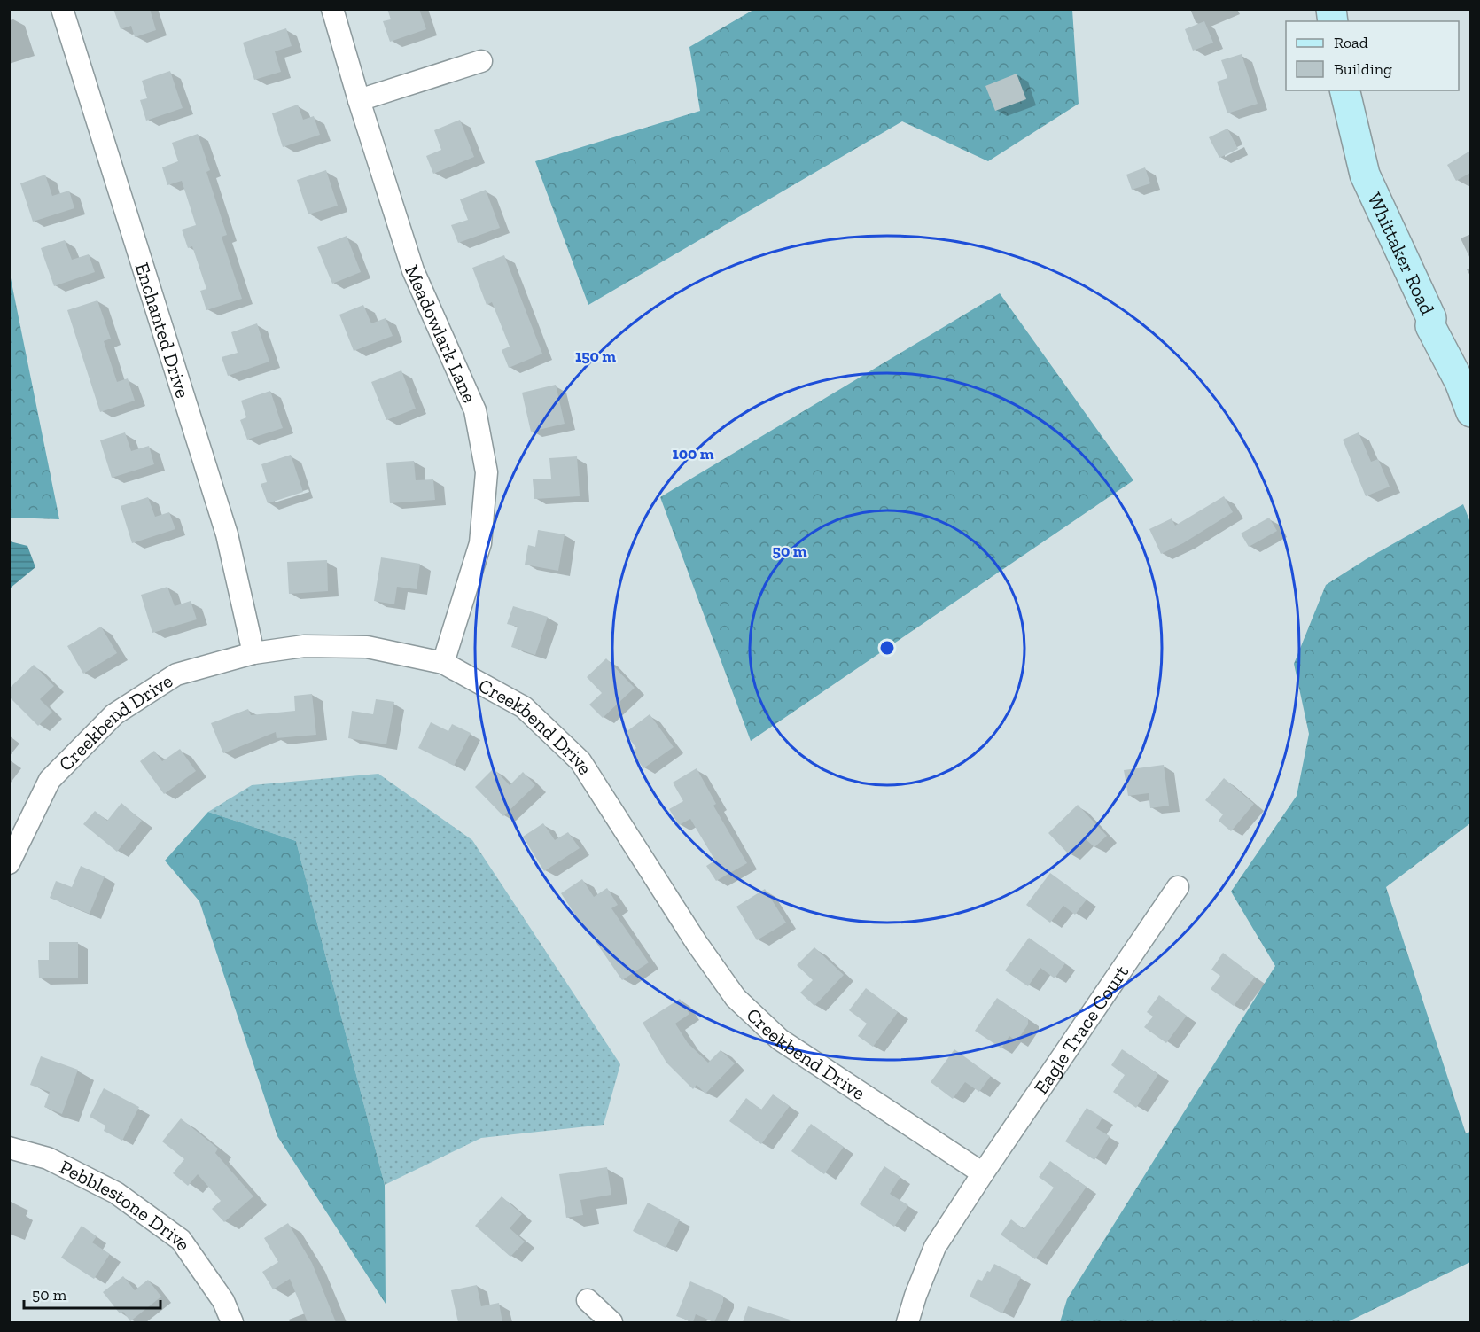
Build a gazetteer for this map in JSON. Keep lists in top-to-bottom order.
{
  "streets": {
    "main road": ["Whittaker Road"],
    "street": [
      "Enchanted Drive",
      "Meadowlark Lane",
      "Creekbend Drive",
      "Eagle Trace Court",
      "Pebblestone Drive"
    ]
  },
  "crossings": [
    ["Enchanted Drive", "Creekbend Drive"],
    ["Meadowlark Lane", "Creekbend Drive"],
    ["Creekbend Drive", "Eagle Trace Court"]
  ],
  "legend": ["Road", "Building"],
  "scale_bar": "50 m",
  "rings": ["150 m", "100 m", "50 m"]
}
